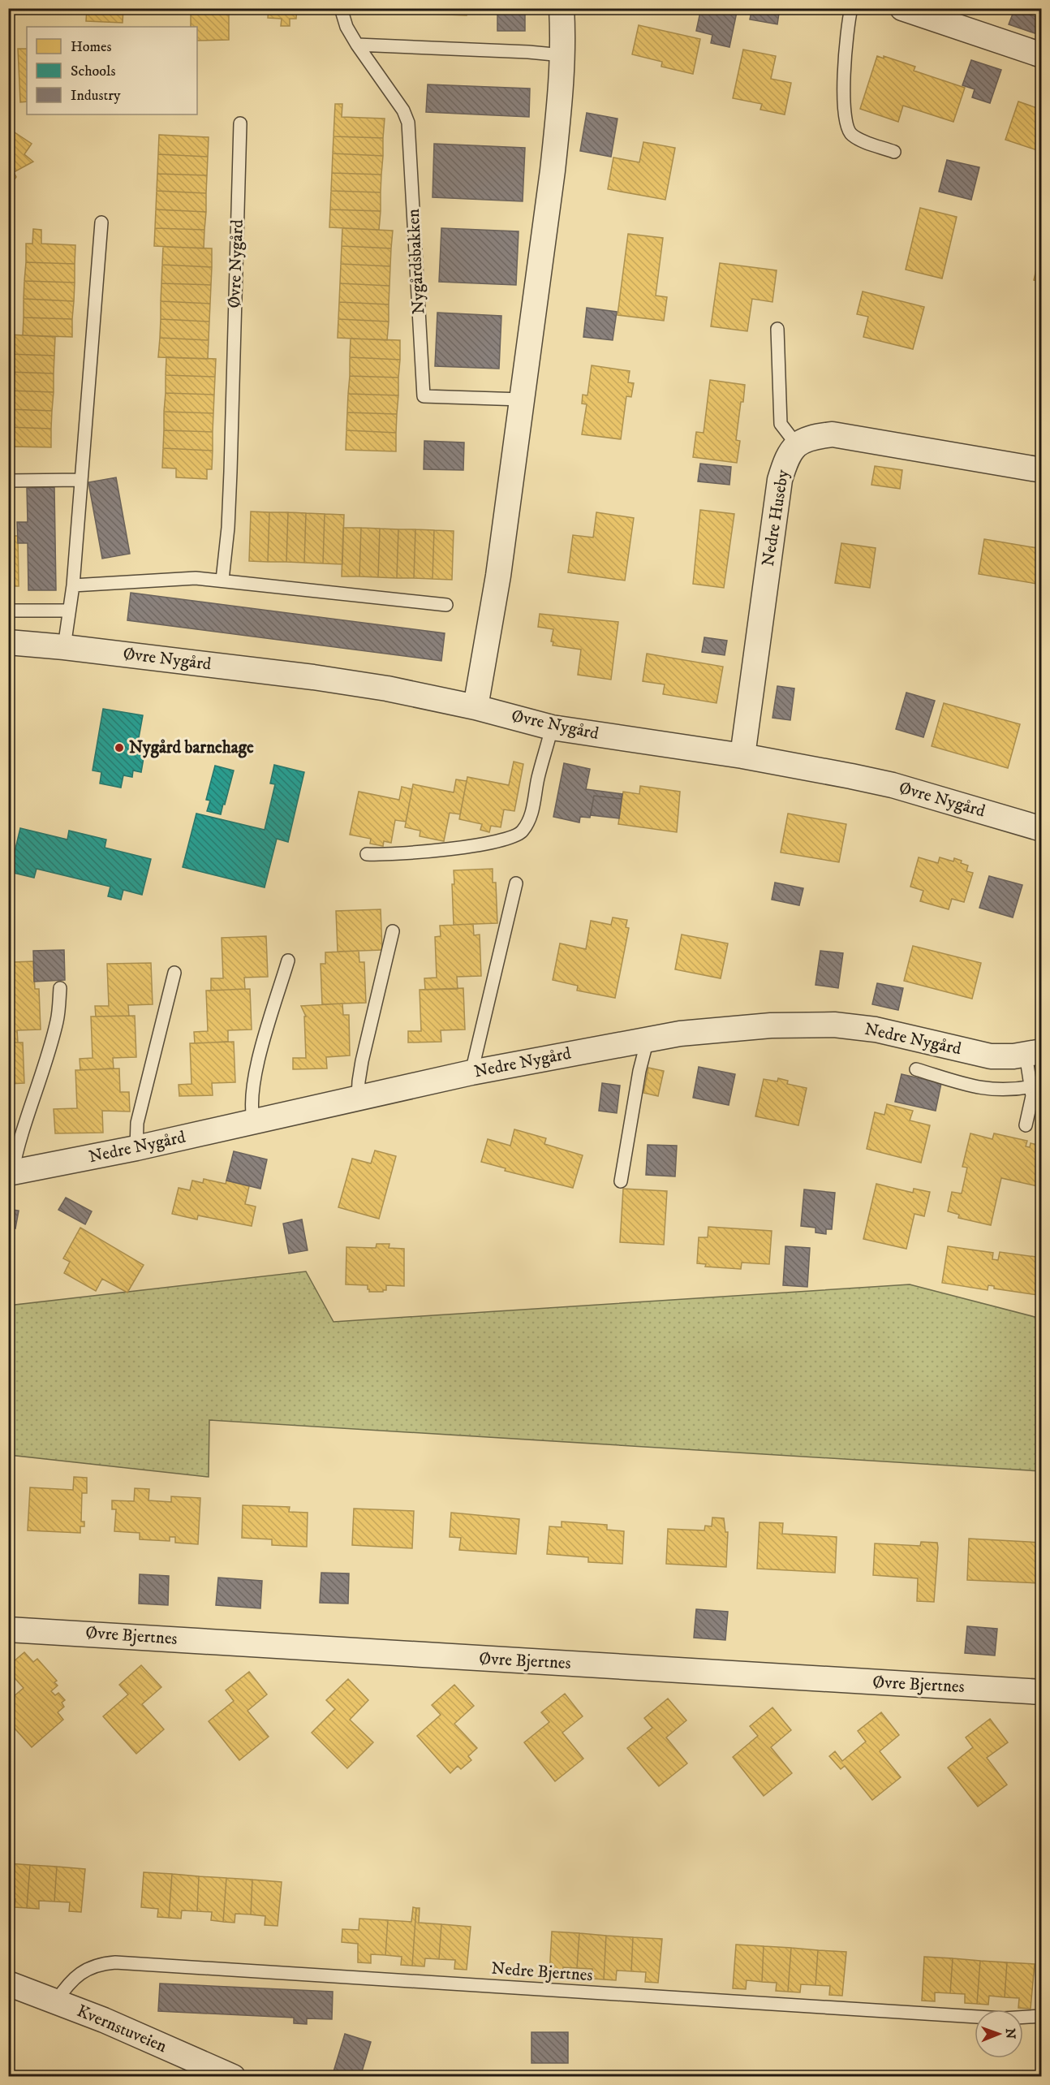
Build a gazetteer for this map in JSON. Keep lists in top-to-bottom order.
{
  "streets": {
    "street": [
      "Øvre Nygård",
      "Nedre Huseby",
      "Nedre Nygård",
      "Øvre Bjertnes",
      "Kvernstuveien"
    ],
    "lane": ["Nygårdsbakken", "Nedre Bjertnes"]
  },
  "crossings": [
    ["Øvre Nygård", "Nedre Huseby"],
    ["Nedre Bjertnes", "Kvernstuveien"]
  ],
  "places": ["Nygård barnehage"],
  "legend": ["Homes", "Schools", "Industry"],
  "north": "right"
}
